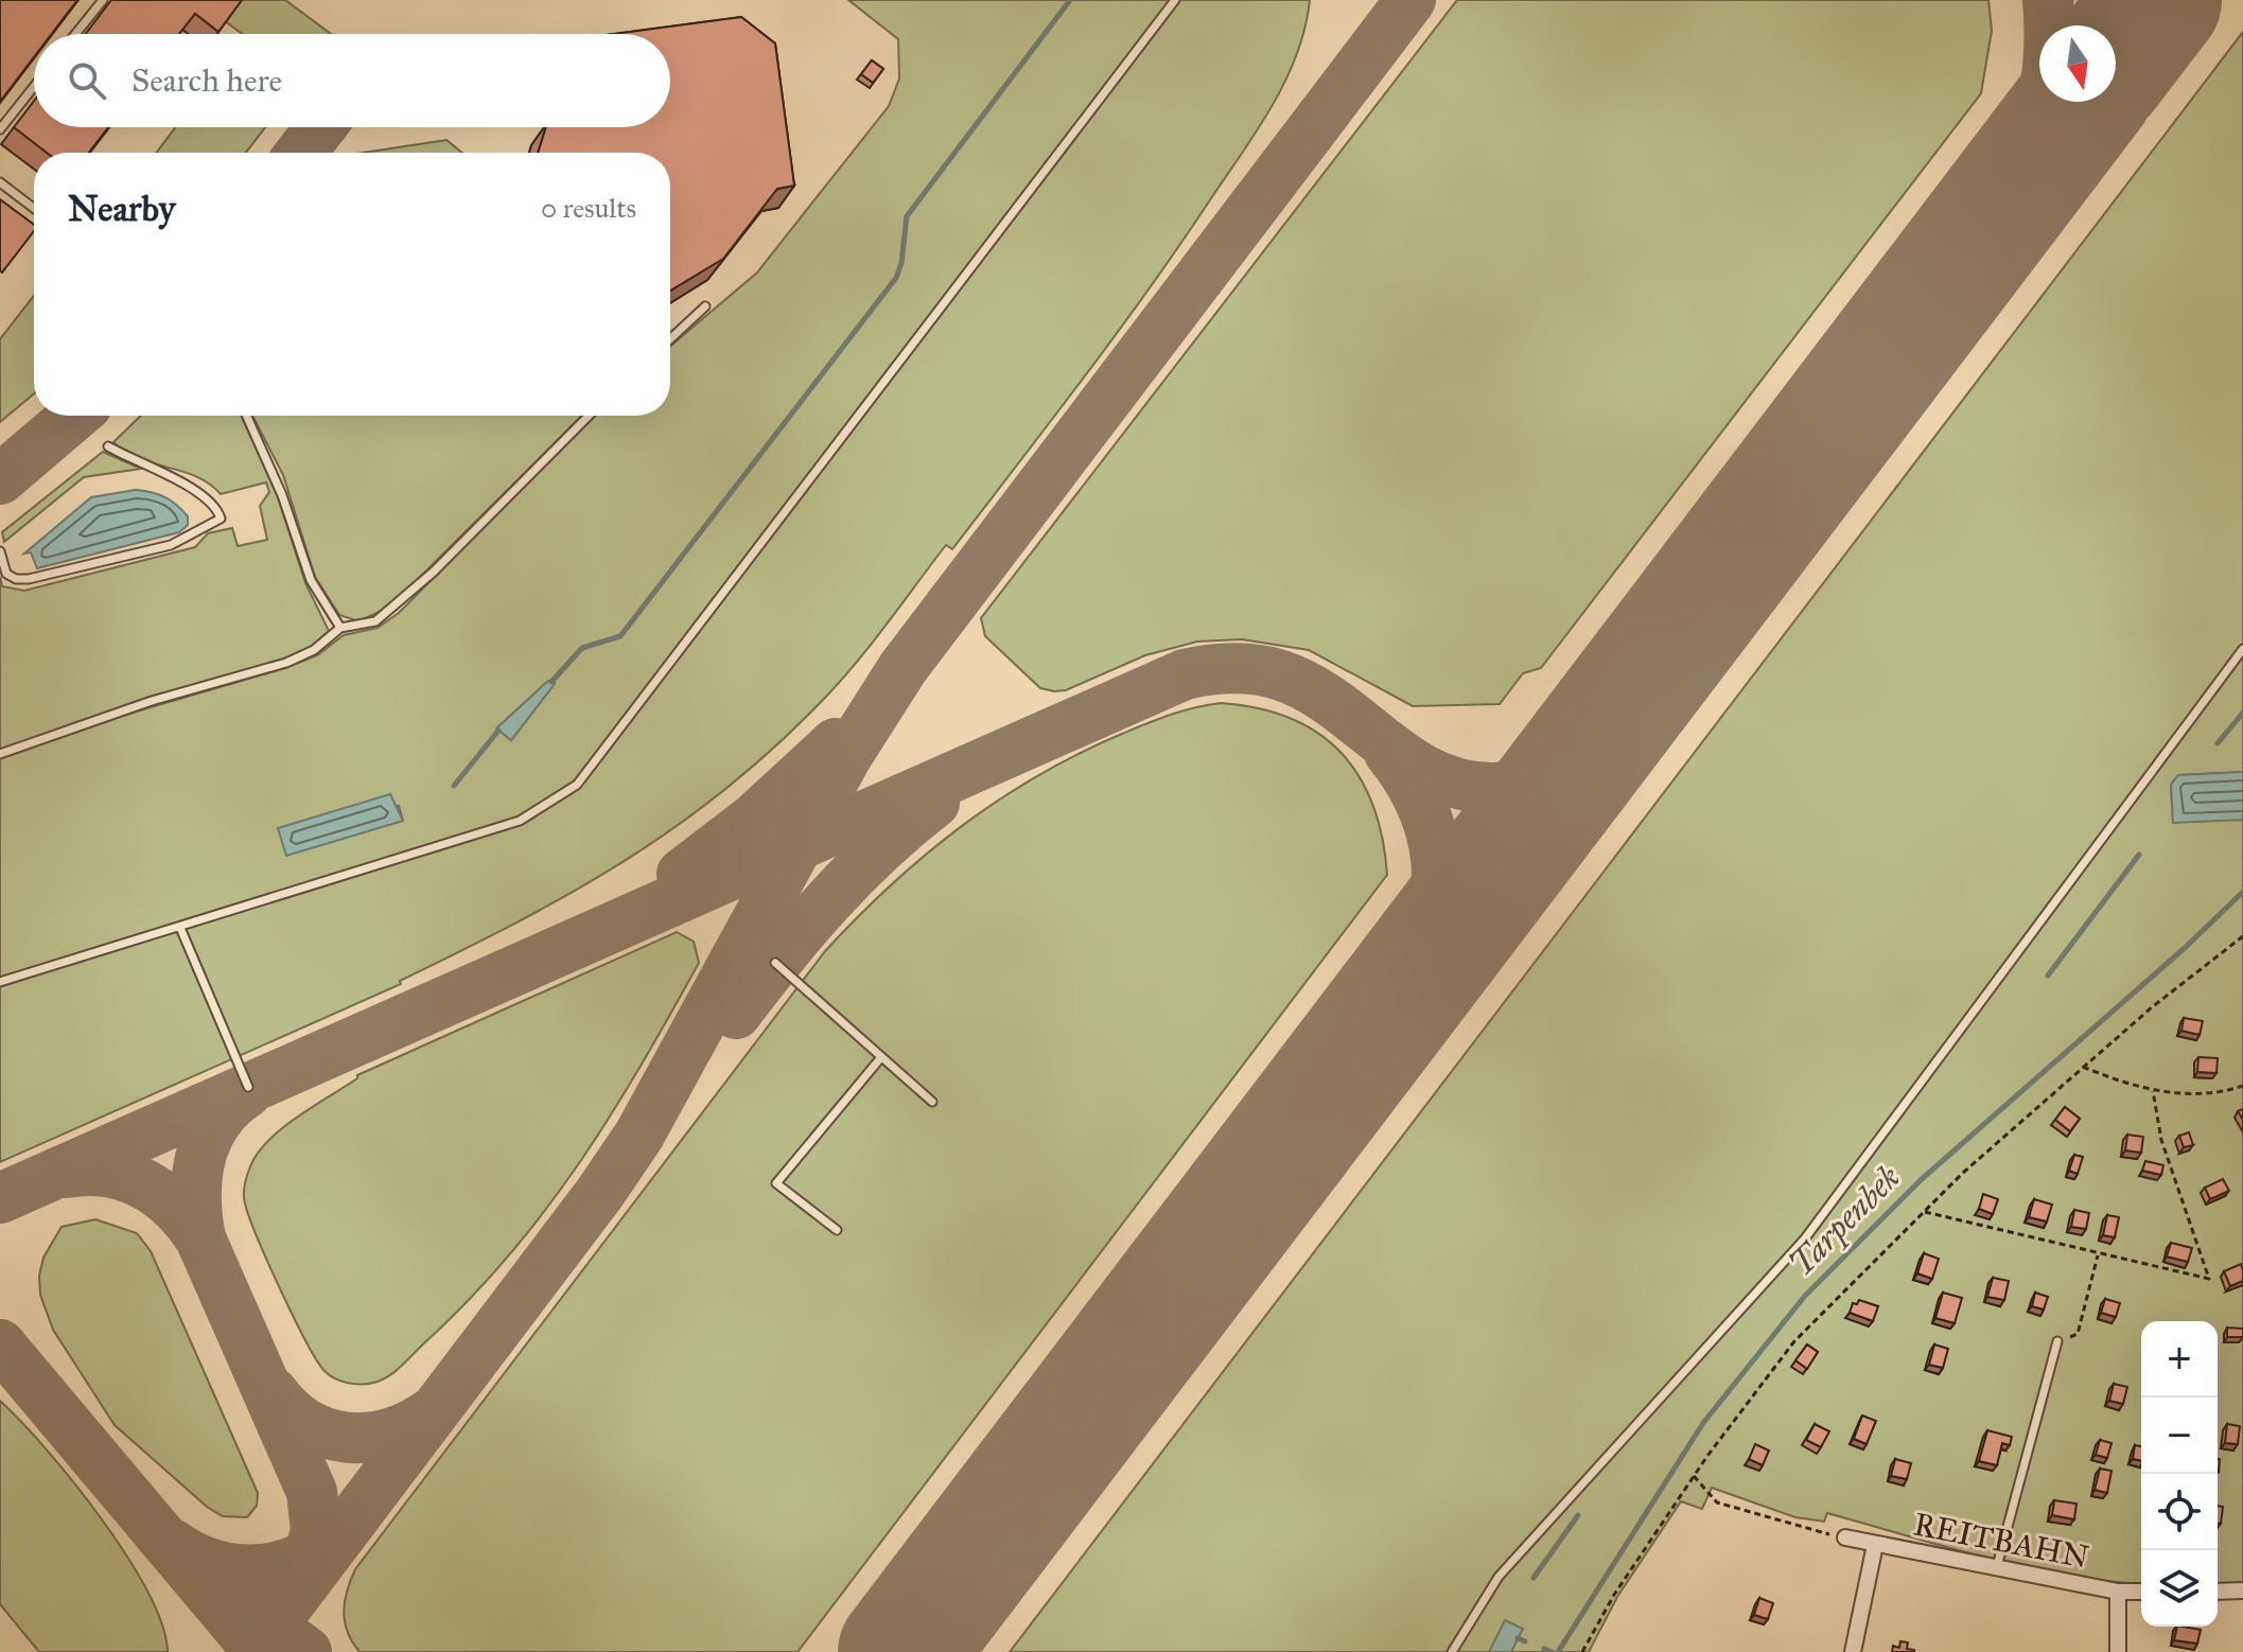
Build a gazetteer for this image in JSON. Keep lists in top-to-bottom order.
{
  "streets": {
    "street": ["REITBAHN"]
  },
  "water": ["Tarpenbek"],
  "north": "bottom",
  "page": {
    "search": "Search here",
    "heading": ["Nearby", "0 results"],
    "map_buttons": ["+", "−"]
  }
}
